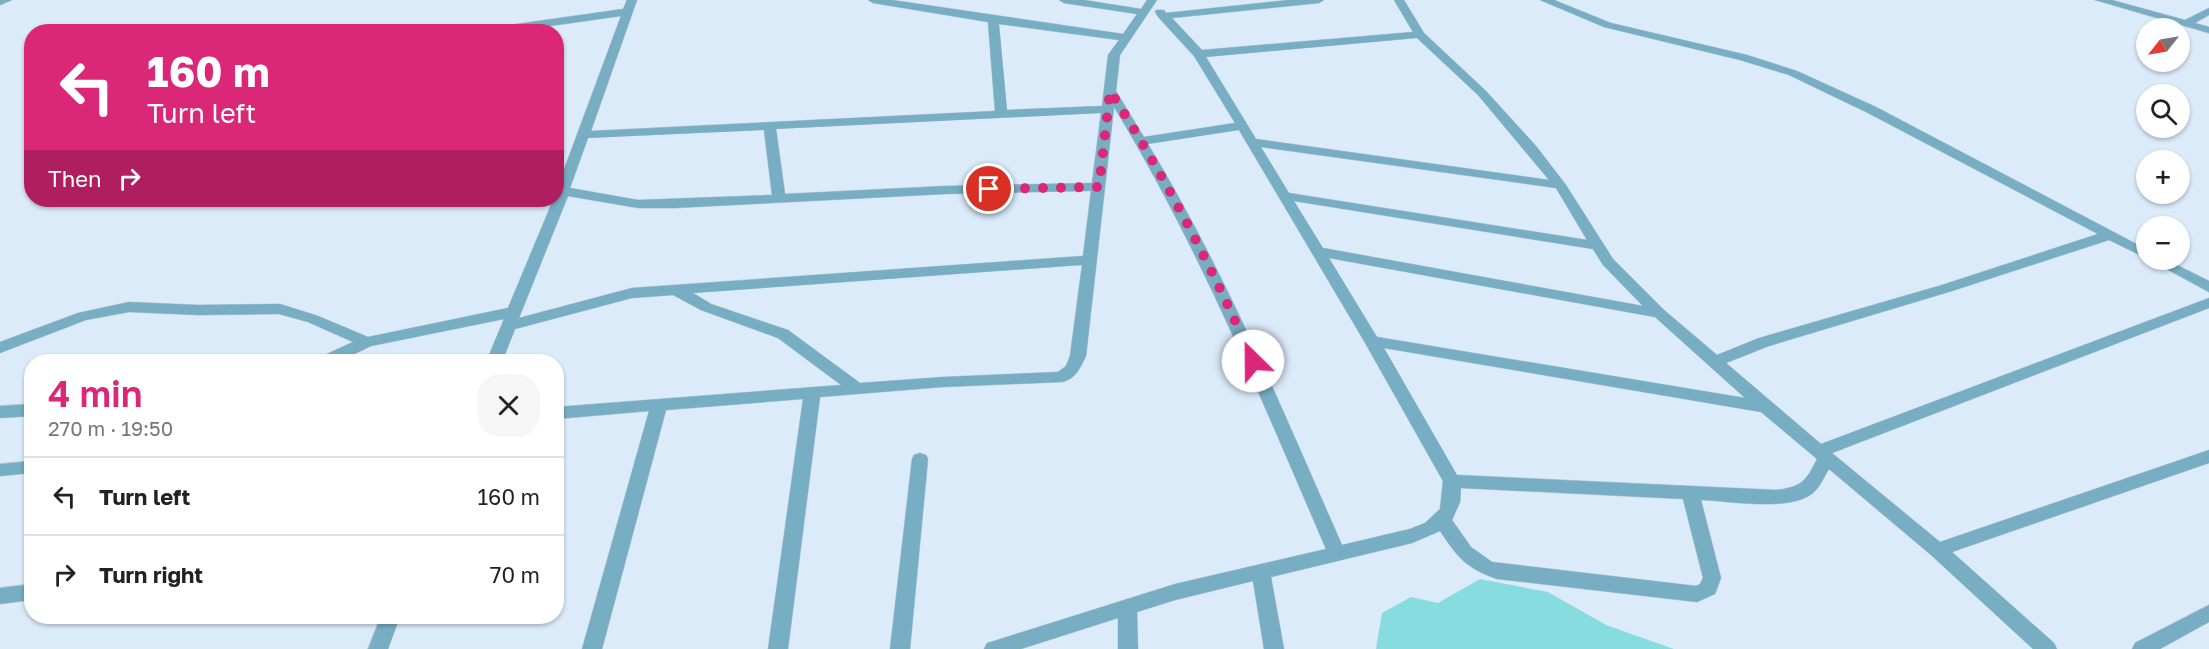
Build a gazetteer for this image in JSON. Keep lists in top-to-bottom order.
{
  "north": "bottom left",
  "page": {
    "map_buttons": ["+", "−"],
    "turn": ["160 m", "Turn left"],
    "then": "Then",
    "heading": ["4 min", "270 m · 19:50"],
    "list": [
      {
        "name": "Turn left",
        "value": "160 m"
      },
      {
        "name": "Turn right",
        "value": "70 m"
      }
    ]
  }
}
